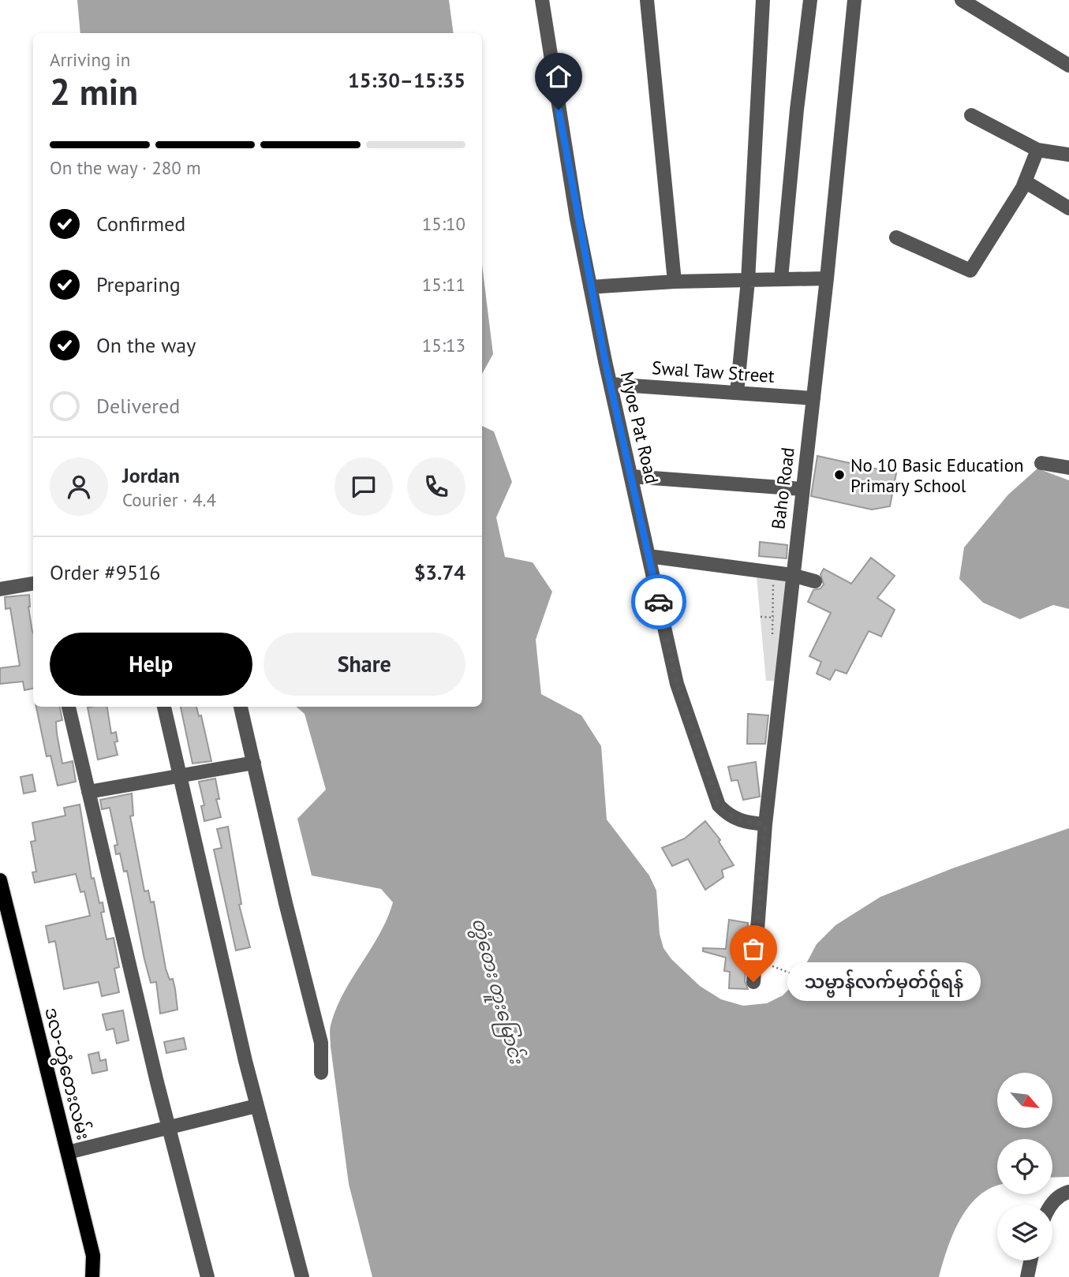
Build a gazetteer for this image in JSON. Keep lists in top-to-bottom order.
{
  "streets": {
    "main road": ["ဒလ-တွံတေးလမ်း"],
    "street": ["Swal Taw Street", "Myoe Pat Road", "Baho Road"]
  },
  "crossings": [
    ["Swal Taw Street", "Myoe Pat Road"],
    ["Swal Taw Street", "Baho Road"],
    ["Myoe Pat Road", "Baho Road"]
  ],
  "water": ["တွံတေး တူးမြောင်း"],
  "places": ["No 10 Basic Education Primary School", "သမ္ဗာန်လက်မှတ်ဝ်ူရန်"],
  "north": "bottom right",
  "page": {
    "heading": ["2 min", "Arriving in", "15:30–15:35"],
    "panel": [
      "Jordan",
      "Courier · 4.4",
      "Order #9516",
      "$3.74"
    ],
    "bar": "On the way · 280 m",
    "list": [
      ["Confirmed", "15:10"],
      ["Preparing", "15:11"],
      ["On the way", "15:13"],
      "Delivered"
    ],
    "buttons": ["Help", "Share"],
    "bubble": "သမ္ဗာန်လက်မှတ်ဝ်ူရန်"
  }
}
